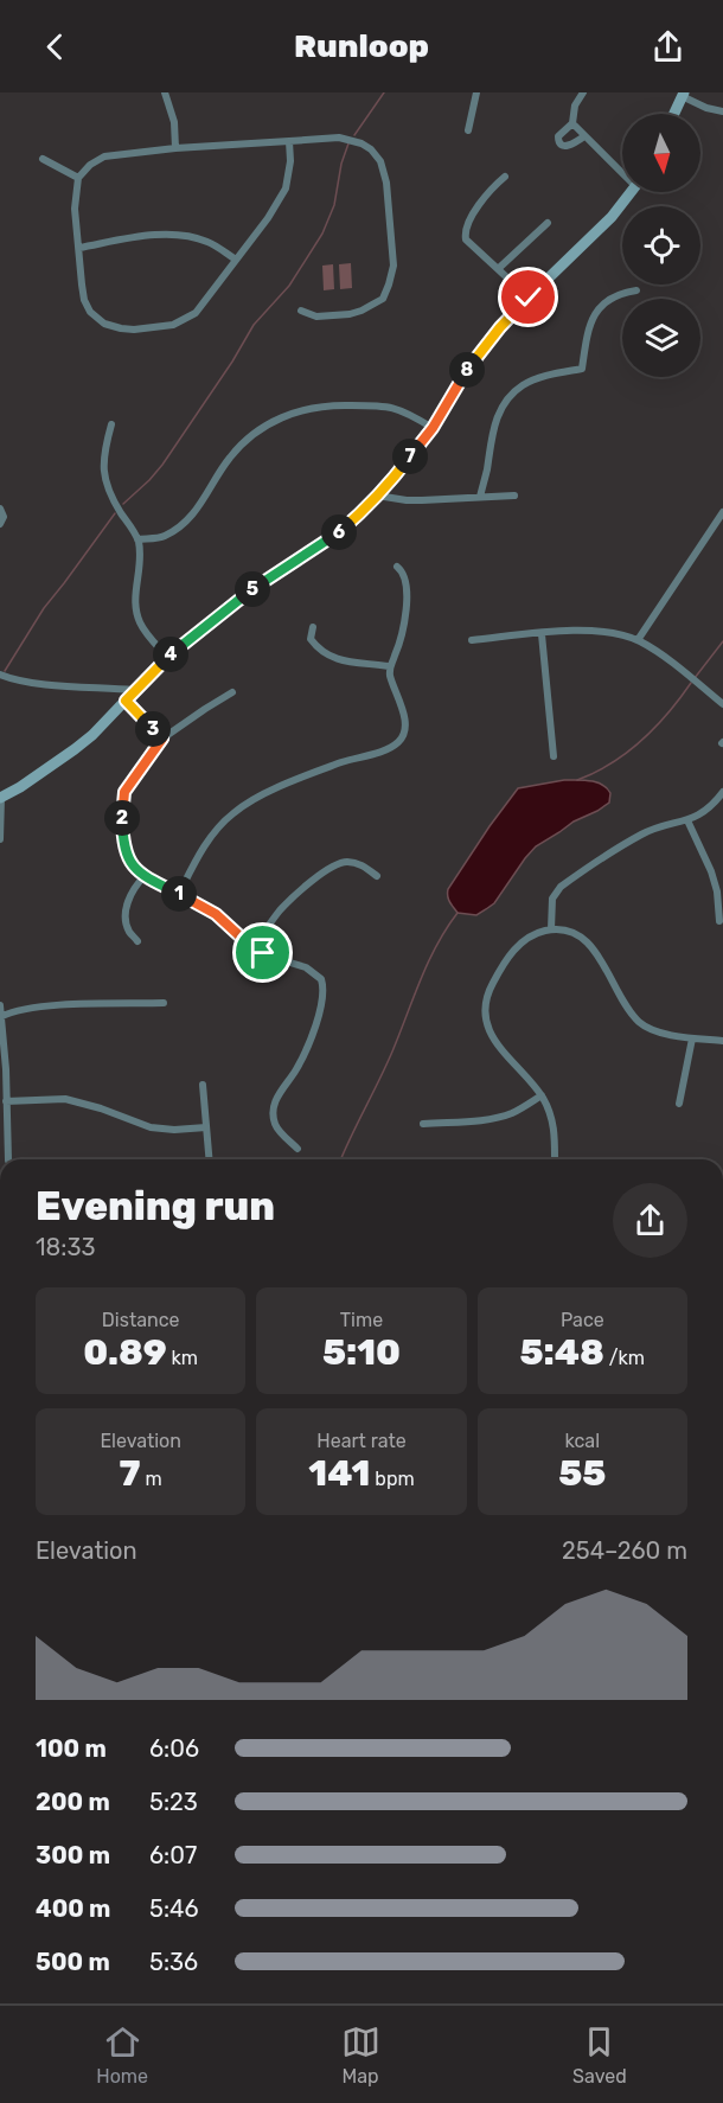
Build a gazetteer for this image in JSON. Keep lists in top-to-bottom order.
{
  "north": "bottom",
  "page": {
    "header": "Runloop",
    "pins": [
      "8",
      "7",
      "6",
      "5",
      "4",
      "3",
      "2",
      "1"
    ],
    "heading": ["Evening run", "18:33"],
    "stats": [
      ["Distance", "0.89 km"],
      ["Time", "5:10"],
      ["Pace", "5:48 /km"],
      ["Elevation", "7 m"],
      ["Heart rate", "141 bpm"],
      ["kcal", "55"]
    ],
    "chart": ["Elevation", "254–260 m"],
    "list": [
      {
        "name": "100 m",
        "note": "6:06"
      },
      {
        "name": "200 m",
        "note": "5:23"
      },
      {
        "name": "300 m",
        "note": "6:07"
      },
      {
        "name": "400 m",
        "note": "5:46"
      },
      {
        "name": "500 m",
        "note": "5:36"
      }
    ],
    "tabs": ["Home", "Map", "Saved"]
  }
}
